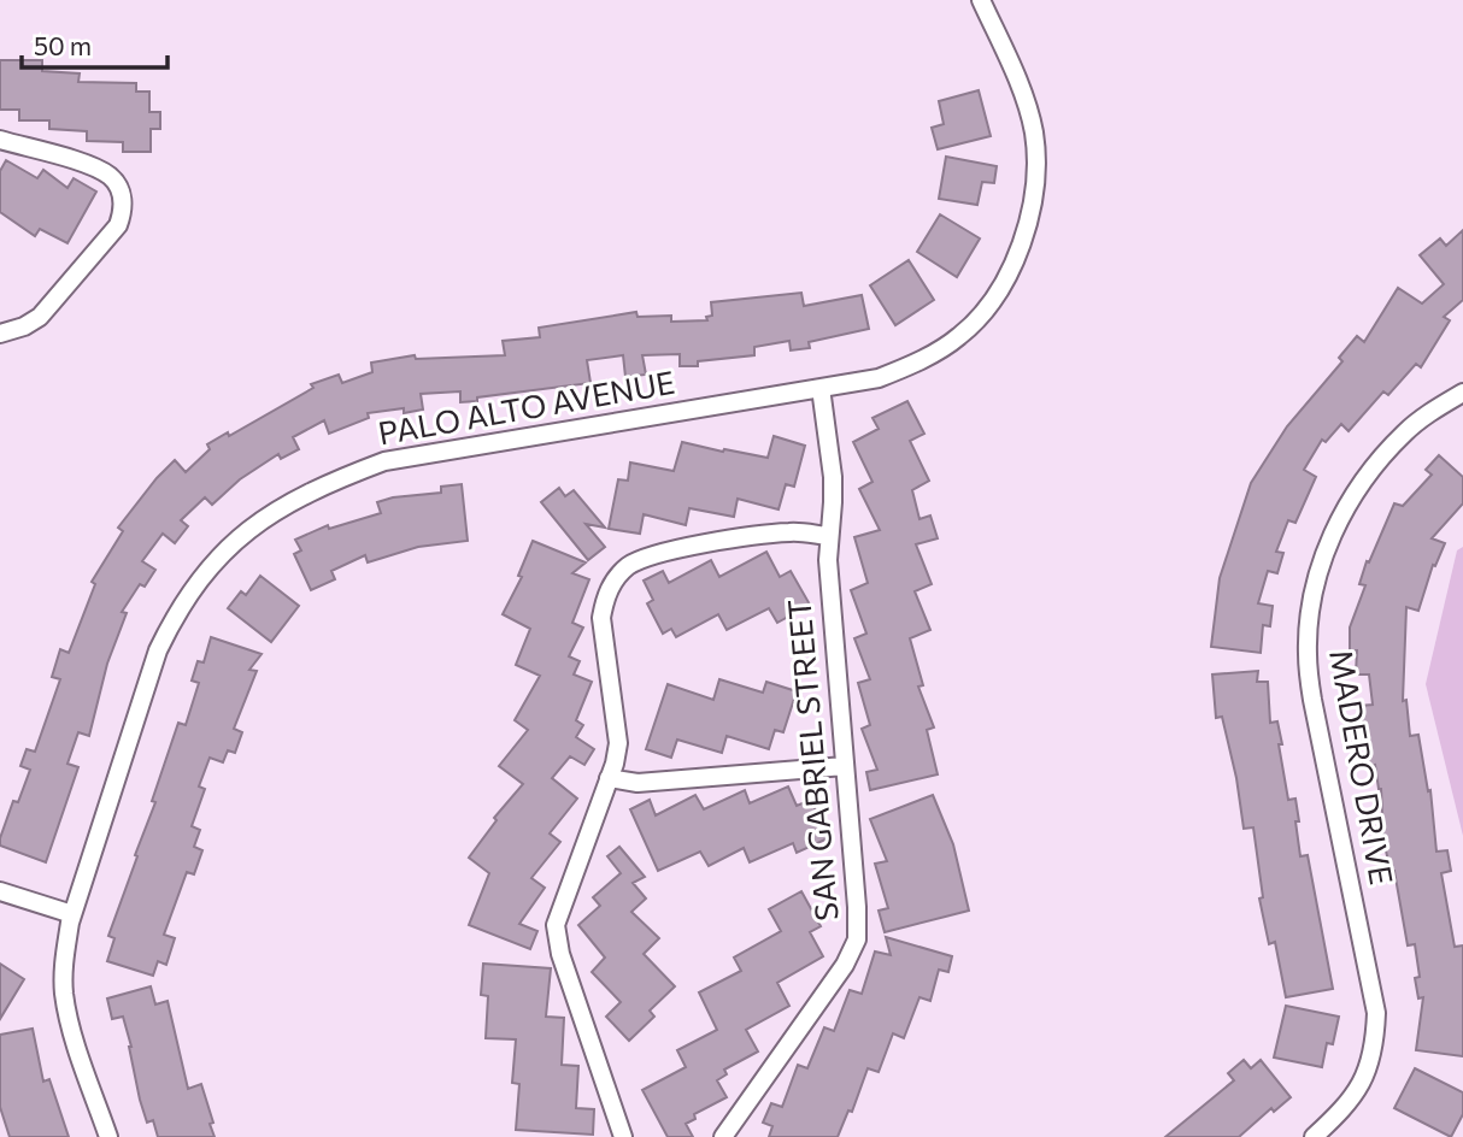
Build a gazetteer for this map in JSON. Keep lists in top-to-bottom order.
{
  "streets": {
    "street": ["PALO ALTO AVENUE", "SAN GABRIEL STREET", "MADERO DRIVE"]
  },
  "crossings": [
    ["PALO ALTO AVENUE", "SAN GABRIEL STREET"]
  ],
  "scale_bar": "50 m"
}
